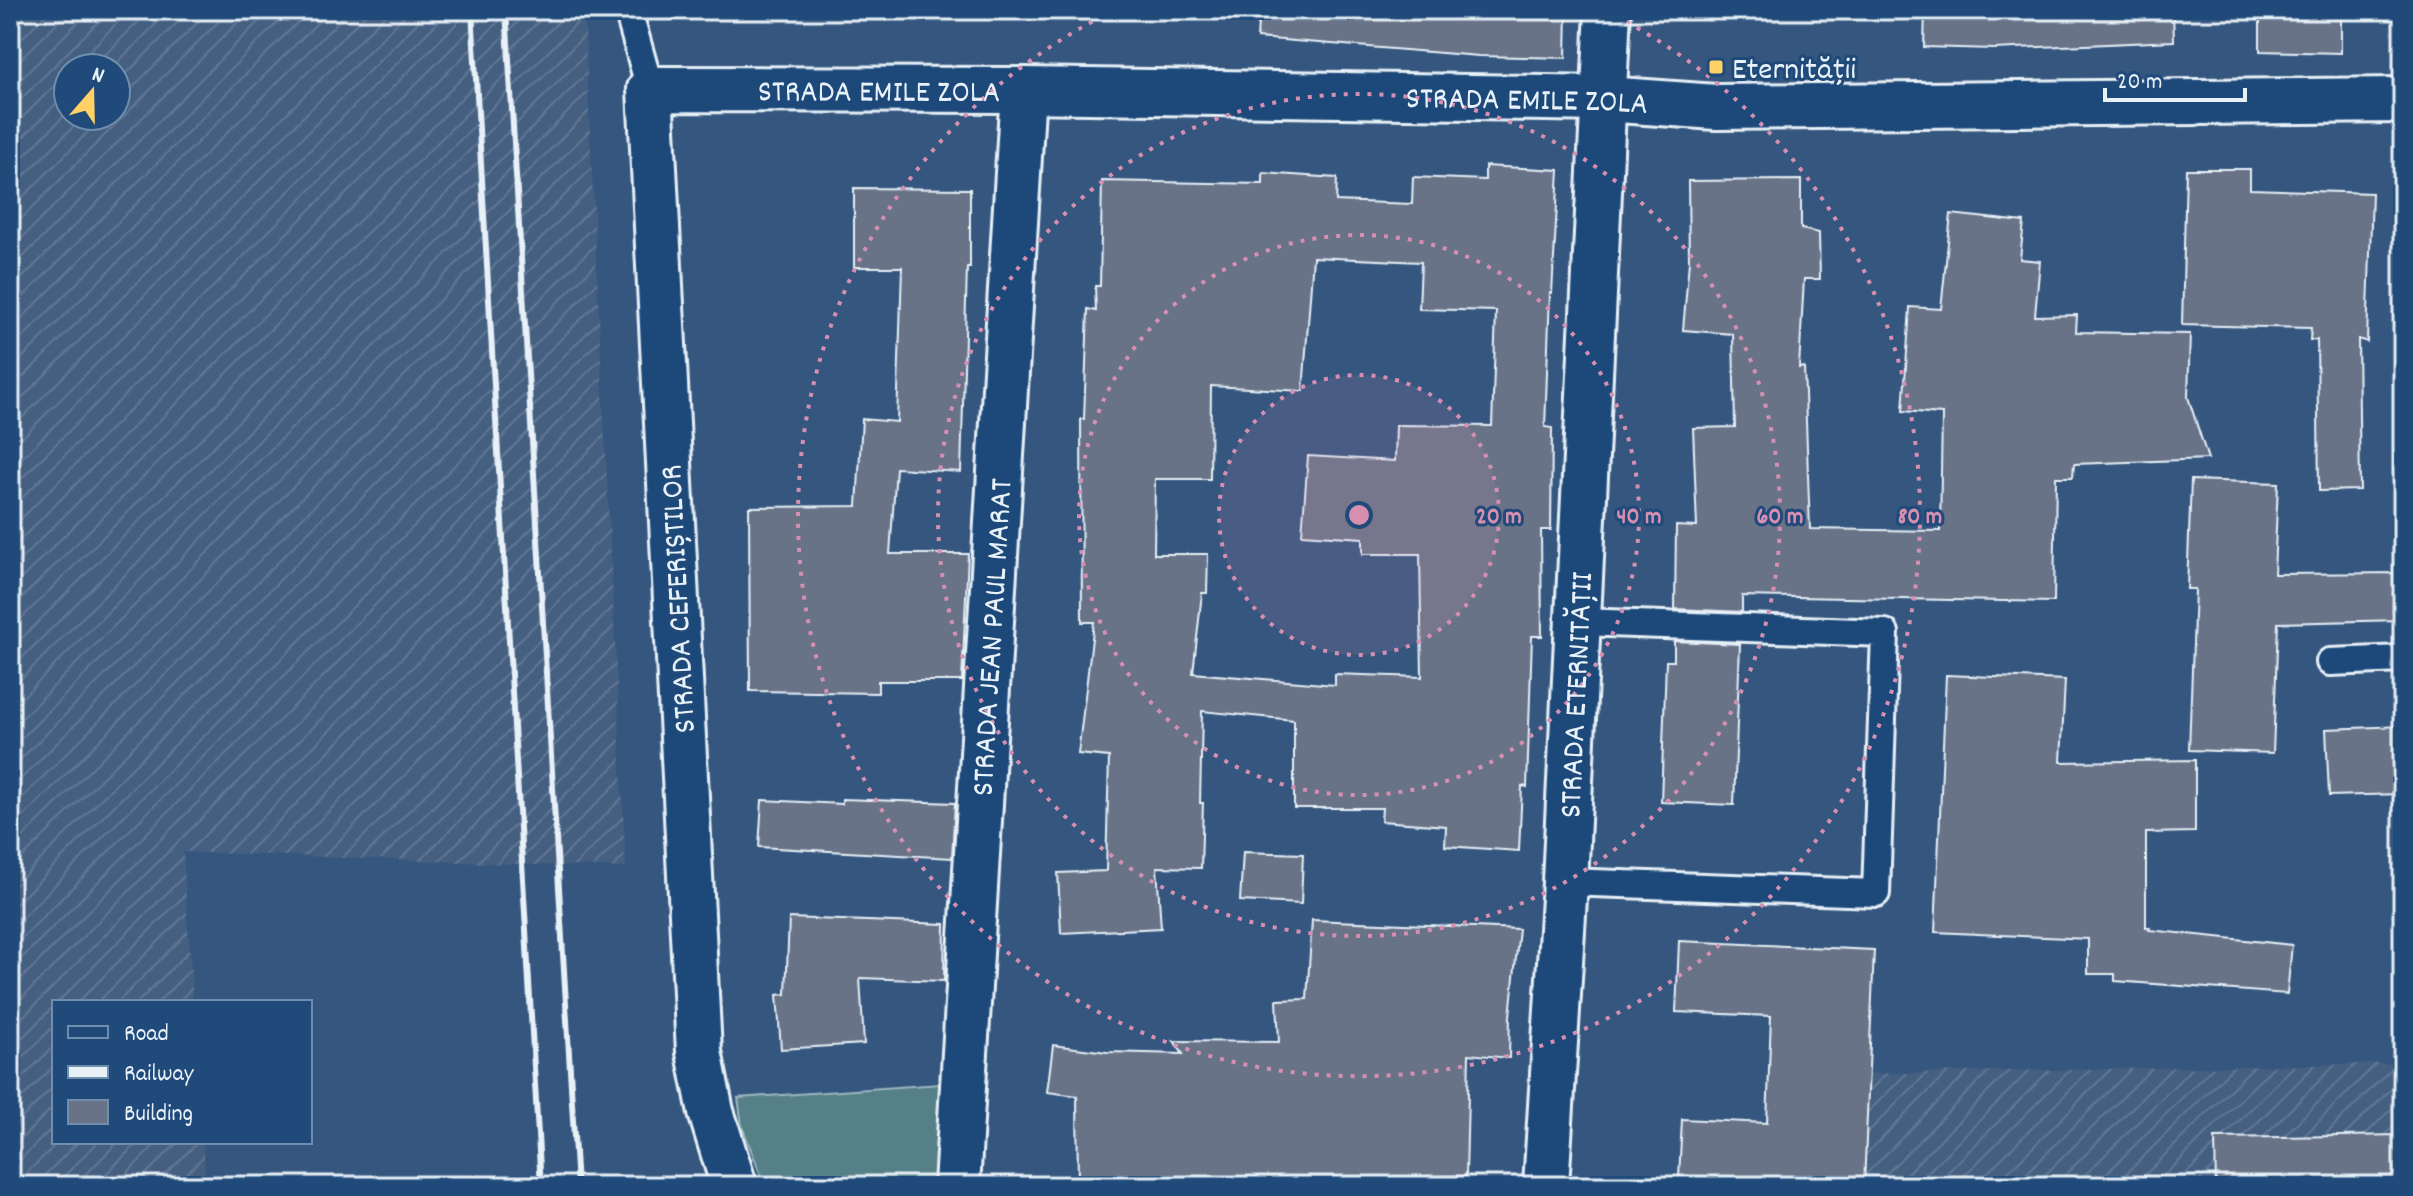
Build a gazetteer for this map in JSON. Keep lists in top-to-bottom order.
{
  "streets": {
    "street": [
      "STRADA EMILE ZOLA",
      "STRADA CEFERIȘTILOR",
      "STRADA JEAN PAUL MARAT",
      "STRADA ETERNITĂȚII"
    ]
  },
  "crossings": [
    ["STRADA EMILE ZOLA", "STRADA CEFERIȘTILOR"],
    ["STRADA EMILE ZOLA", "STRADA JEAN PAUL MARAT"],
    ["STRADA EMILE ZOLA", "STRADA ETERNITĂȚII"]
  ],
  "places": {
    "transit": ["Eternității"]
  },
  "legend": ["Road", "Railway", "Building"],
  "scale_bar": "20 m",
  "north": "top",
  "rings": [
    "20 m",
    "40 m",
    "60 m",
    "80 m"
  ]
}
